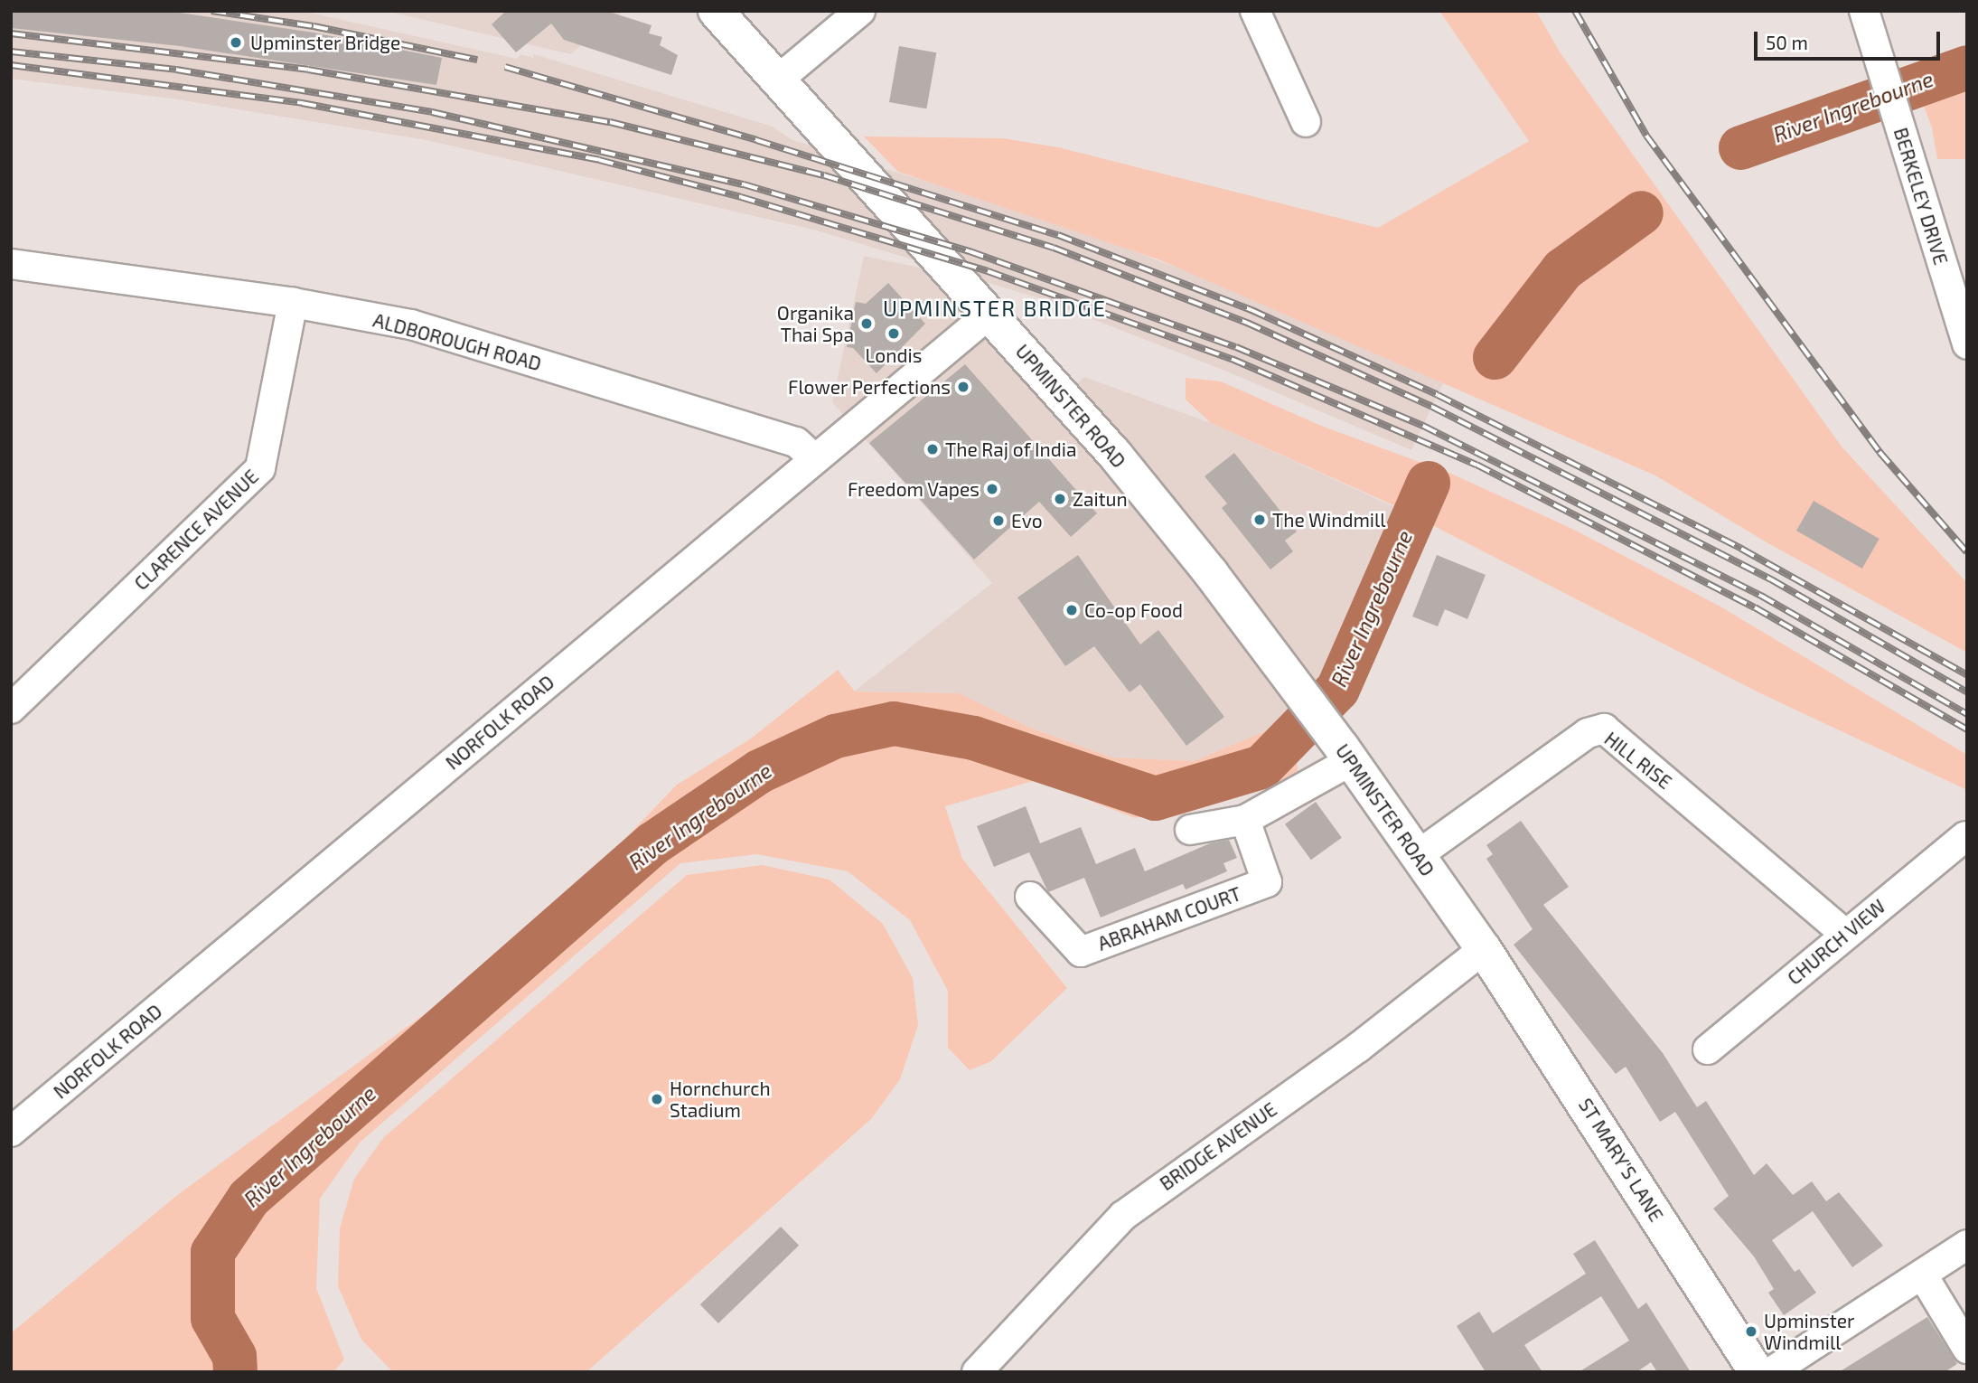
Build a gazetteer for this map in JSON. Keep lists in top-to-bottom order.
{
  "streets": {
    "main road": ["UPMINSTER ROAD", "ST MARY'S LANE"],
    "street": [
      "BERKELEY DRIVE",
      "ALDBOROUGH ROAD",
      "CLARENCE AVENUE",
      "NORFOLK ROAD",
      "HILL RISE",
      "ABRAHAM COURT",
      "CHURCH VIEW",
      "BRIDGE AVENUE"
    ]
  },
  "crossings": [
    ["ALDBOROUGH ROAD", "CLARENCE AVENUE"],
    ["ALDBOROUGH ROAD", "NORFOLK ROAD"],
    ["UPMINSTER ROAD", "NORFOLK ROAD"],
    ["UPMINSTER ROAD", "HILL RISE"],
    ["UPMINSTER ROAD", "BRIDGE AVENUE"],
    ["UPMINSTER ROAD", "ST MARY'S LANE"],
    ["HILL RISE", "CHURCH VIEW"],
    ["BRIDGE AVENUE", "ST MARY'S LANE"]
  ],
  "districts": ["UPMINSTER BRIDGE"],
  "water": ["River Ingrebourne"],
  "places": [
    "Upminster Bridge",
    "Organika Thai Spa",
    "Londis",
    "Flower Perfections",
    "The Raj of India",
    "Freedom Vapes",
    "Zaitun",
    "The Windmill",
    "Evo",
    "Co-op Food",
    "Hornchurch Stadium",
    "Upminster Windmill"
  ],
  "scale_bar": "50 m"
}
